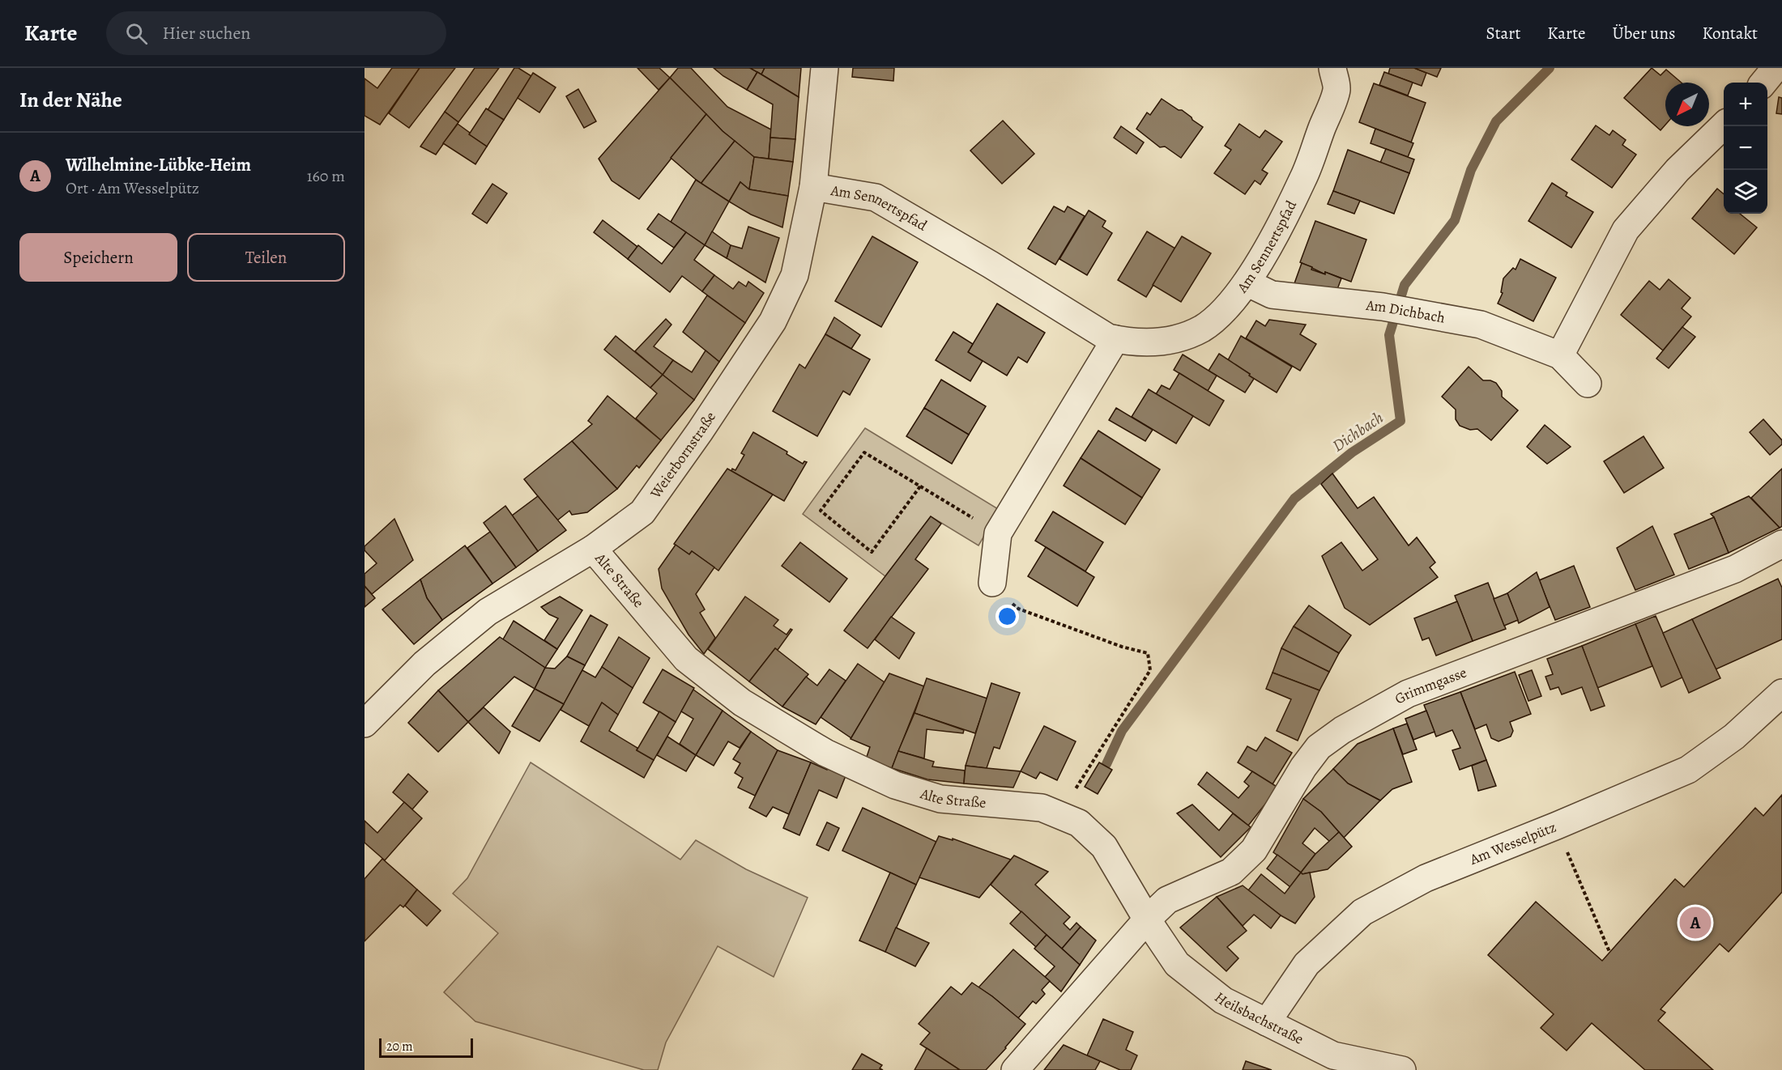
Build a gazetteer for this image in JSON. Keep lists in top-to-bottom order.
{
  "streets": {
    "street": [
      "Am Sennertspfad",
      "Am Dichbach",
      "Weierbornstraße",
      "Alte Straße",
      "Grimmgasse",
      "Am Wesselpütz",
      "Heilsbachstraße"
    ]
  },
  "crossings": [
    ["Am Sennertspfad", "Am Dichbach"],
    ["Am Sennertspfad", "Weierbornstraße"],
    ["Weierbornstraße", "Alte Straße"],
    ["Alte Straße", "Grimmgasse"],
    ["Alte Straße", "Heilsbachstraße"],
    ["Grimmgasse", "Heilsbachstraße"],
    ["Am Wesselpütz", "Heilsbachstraße"]
  ],
  "water": ["Dichbach"],
  "scale_bar": "20 m",
  "north": "bottom left",
  "page": {
    "header": "Karte",
    "search": "Hier suchen",
    "nav": [
      "Start",
      "Karte",
      "Über uns",
      "Kontakt"
    ],
    "heading": "In der Nähe",
    "map_buttons": ["+", "−"],
    "list": [
      {
        "mark": "A",
        "name": "Wilhelmine-Lübke-Heim",
        "note": "Ort · Am Wesselpütz",
        "value": "160 m"
      }
    ],
    "buttons": ["Speichern", "Teilen"],
    "pins": "A",
    "scale": "20 m"
  }
}
